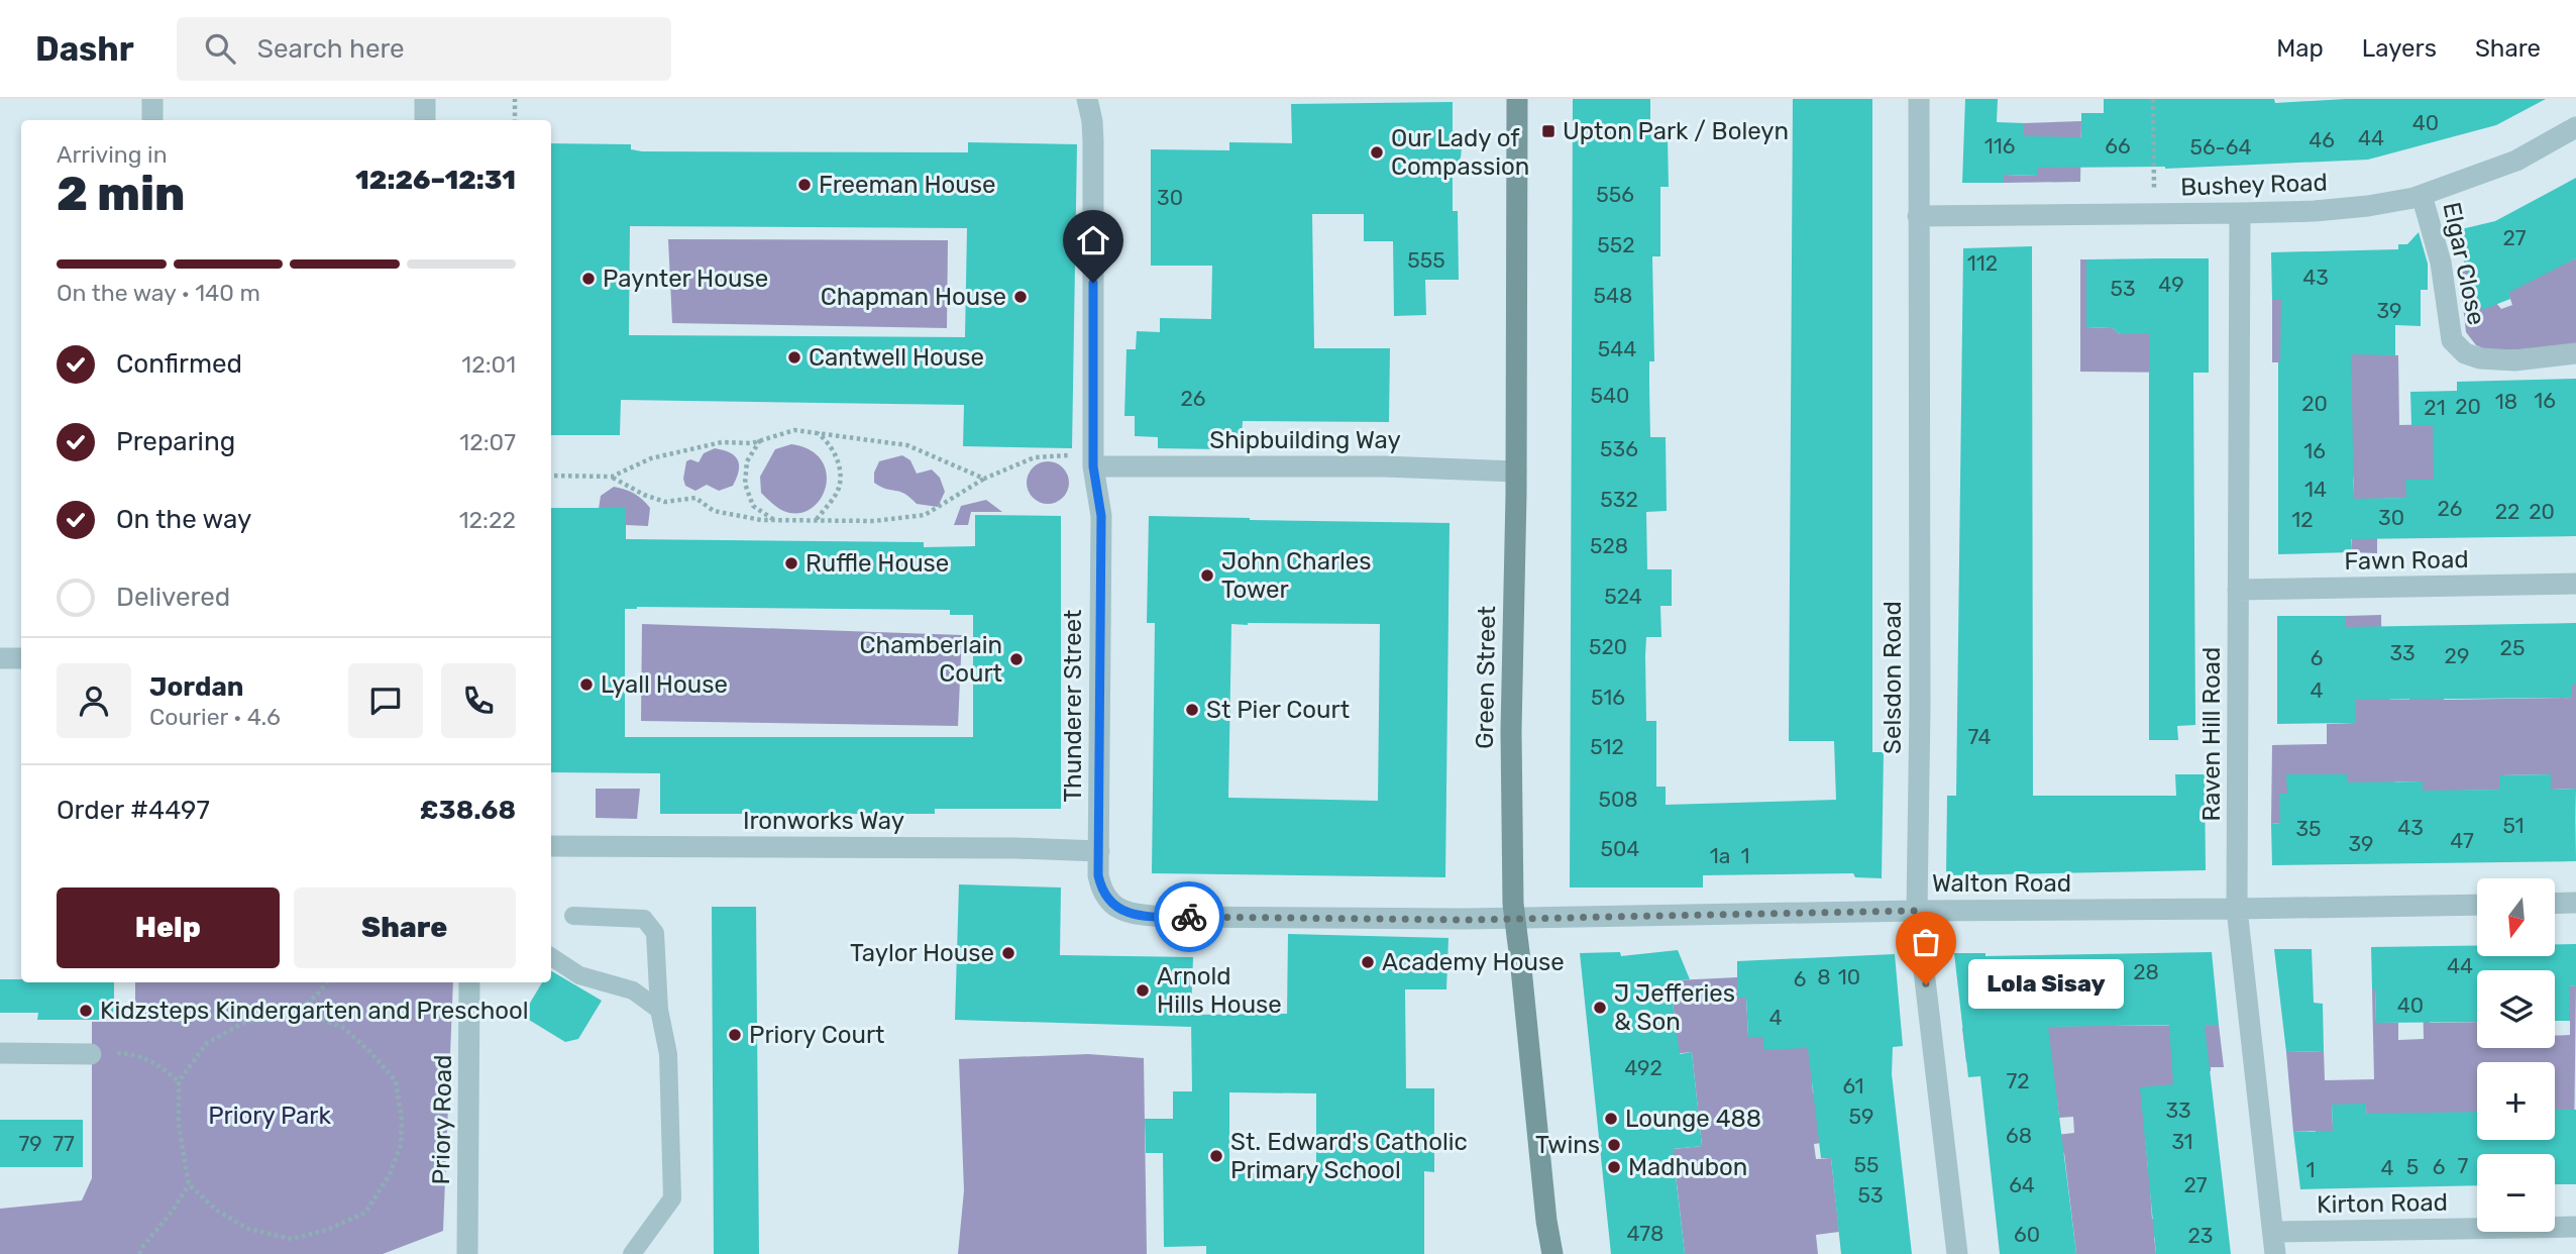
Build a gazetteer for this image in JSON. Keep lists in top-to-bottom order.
{
  "streets": {
    "main road": ["Green Street"],
    "street": [
      "Bushey Road",
      "Elgar Close",
      "Shipbuilding Way",
      "Fawn Road",
      "Selsdon Road",
      "Thunderer Street",
      "Raven Hill Road",
      "Ironworks Way",
      "Walton Road",
      "Priory Road",
      "Kirton Road"
    ]
  },
  "crossings": [
    ["Bushey Road", "Elgar Close"],
    ["Bushey Road", "Selsdon Road"],
    ["Bushey Road", "Raven Hill Road"],
    ["Shipbuilding Way", "Green Street"],
    ["Shipbuilding Way", "Thunderer Street"],
    ["Fawn Road", "Raven Hill Road"],
    ["Green Street", "Thunderer Street"],
    ["Green Street", "Walton Road"],
    ["Selsdon Road", "Walton Road"],
    ["Thunderer Street", "Ironworks Way"],
    ["Thunderer Street", "Walton Road"],
    ["Raven Hill Road", "Walton Road"],
    ["Raven Hill Road", "Kirton Road"]
  ],
  "parks": ["Priory Park"],
  "places": {
    "transit": ["Upton Park / Boleyn"],
    "other": [
      "Our Lady of Compassion",
      "Freeman House",
      "Paynter House",
      "Chapman House",
      "Cantwell House",
      "Ruffle House",
      "John Charles Tower",
      "Chamberlain Court",
      "Lyall House",
      "St Pier Court",
      "Taylor House",
      "Academy House",
      "Lola Sisay",
      "Arnold Hills House",
      "J Jefferies & Son",
      "Kidzsteps Kindergarten and Preschool",
      "Priory Court",
      "Lounge 488",
      "Twins",
      "St. Edward's Catholic Primary School",
      "Madhubon"
    ]
  },
  "house_numbers": [
    "40",
    "44",
    "46",
    "116",
    "66",
    "56-64",
    "556",
    "30",
    "27",
    "552",
    "555",
    "112",
    "43",
    "49",
    "53",
    "548",
    "39",
    "544",
    "540",
    "26",
    "16",
    "18",
    "20",
    "20",
    "21",
    "536",
    "16",
    "14",
    "532",
    "26",
    "22",
    "20",
    "30",
    "12",
    "528",
    "524",
    "520",
    "25",
    "33",
    "29",
    "6",
    "4",
    "516",
    "74",
    "512",
    "508",
    "51",
    "43",
    "35",
    "47",
    "39",
    "504",
    "1a",
    "1",
    "44",
    "28",
    "8",
    "10",
    "6",
    "40",
    "4",
    "492",
    "72",
    "61",
    "33",
    "59",
    "68",
    "31",
    "79",
    "77",
    "55",
    "7",
    "5",
    "6",
    "4",
    "1",
    "64",
    "27",
    "53",
    "478",
    "60",
    "23"
  ],
  "north": "bottom",
  "page": {
    "header": "Dashr",
    "search": "Search here",
    "nav": ["Map", "Layers", "Share"],
    "heading": ["2 min", "Arriving in", "12:26–12:31"],
    "panel": [
      "Jordan",
      "Courier · 4.6",
      "Order #4497",
      "£38.68"
    ],
    "bar": "On the way · 140 m",
    "list": [
      ["Confirmed", "12:01"],
      ["Preparing", "12:07"],
      ["On the way", "12:22"],
      "Delivered"
    ],
    "buttons": ["Help", "Share"],
    "map_buttons": ["+", "−"],
    "bubble": "Lola Sisay"
  }
}
